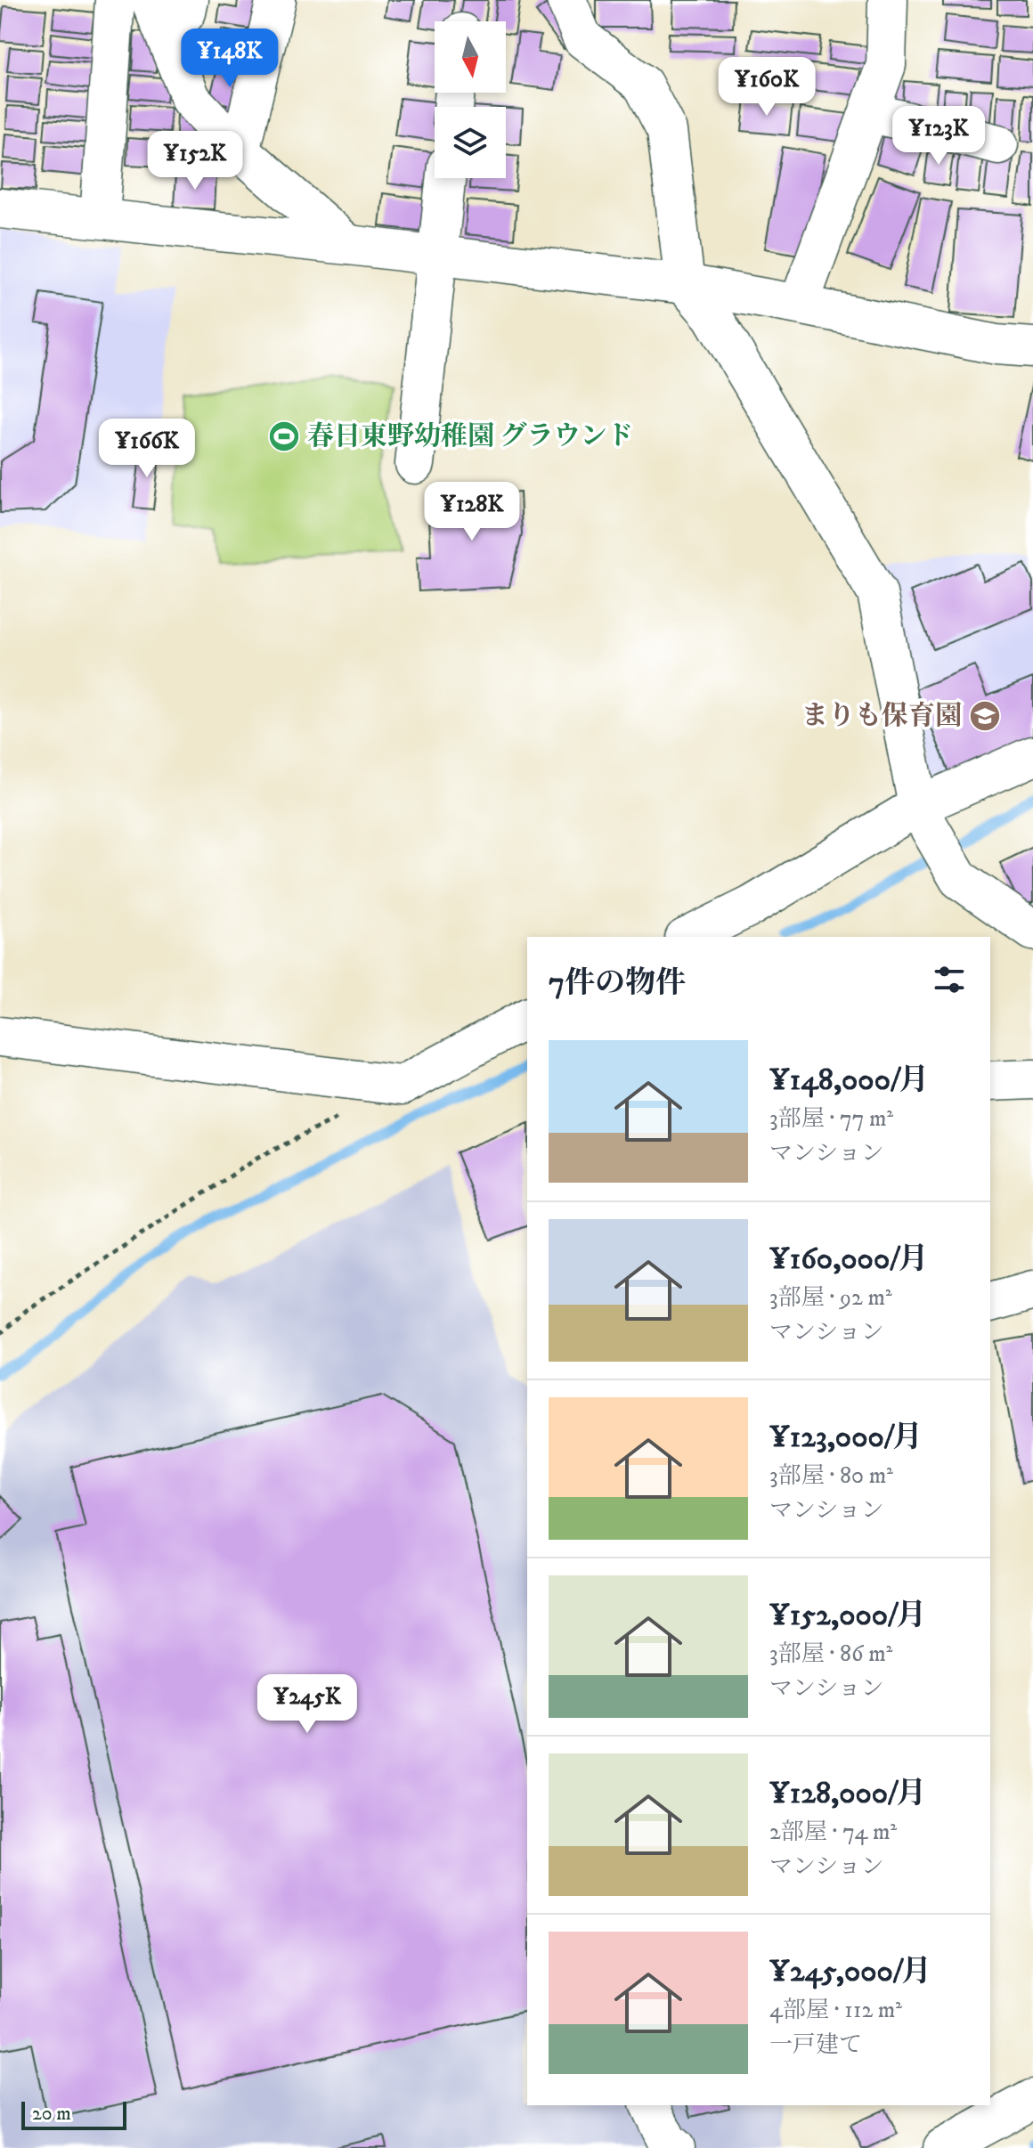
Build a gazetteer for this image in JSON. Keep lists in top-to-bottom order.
{
  "places": {
    "sports": ["春日東野幼稚園 グラウンド"],
    "school or university": ["まりも保育園"]
  },
  "scale_bar": "20 m",
  "north": "bottom",
  "page": {
    "price": [
      "¥148K",
      "¥160K",
      "¥123K",
      "¥152K",
      "¥166K",
      "¥128K",
      "¥245K"
    ],
    "heading": "7件の物件",
    "list": [
      {
        "name": "¥148,000/月",
        "note": "3部屋 · 77 m² · マンション"
      },
      {
        "name": "¥160,000/月",
        "note": "3部屋 · 92 m² · マンション"
      },
      {
        "name": "¥123,000/月",
        "note": "3部屋 · 80 m² · マンション"
      },
      {
        "name": "¥152,000/月",
        "note": "3部屋 · 86 m² · マンション"
      },
      {
        "name": "¥128,000/月",
        "note": "2部屋 · 74 m² · マンション"
      },
      {
        "name": "¥245,000/月",
        "note": "4部屋 · 112 m² · 一戸建て"
      }
    ],
    "scale": "20 m"
  }
}
